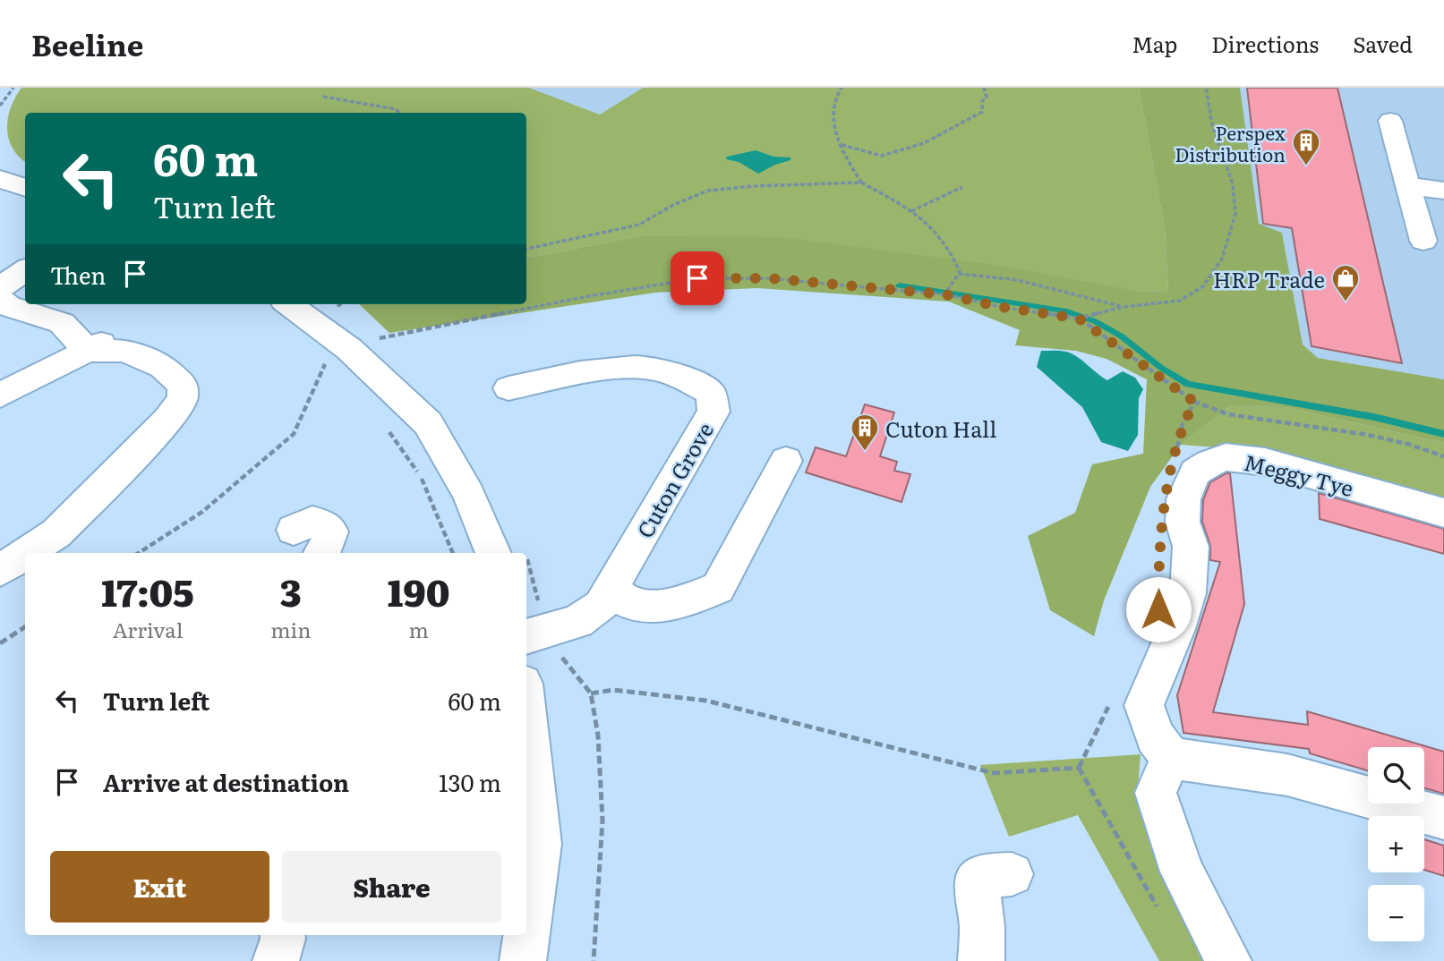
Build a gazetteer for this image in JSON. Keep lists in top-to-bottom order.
{
  "streets": {
    "street": ["Meggy Tye", "Cuton Grove"]
  },
  "places": {
    "building": ["Perspex Distribution", "Cuton Hall"],
    "shop": ["HRP Trade"]
  },
  "page": {
    "header": "Beeline",
    "nav": ["Map", "Directions", "Saved"],
    "turn": ["60 m", "Turn left"],
    "then": "Then",
    "eta": [
      "17:05",
      "Arrival",
      "3",
      "min",
      "190",
      "m"
    ],
    "list": [
      {
        "name": "Turn left",
        "value": "60 m"
      },
      {
        "name": "Arrive at destination",
        "value": "130 m"
      }
    ],
    "map_buttons": ["+", "−"],
    "buttons": ["Exit", "Share"]
  }
}
